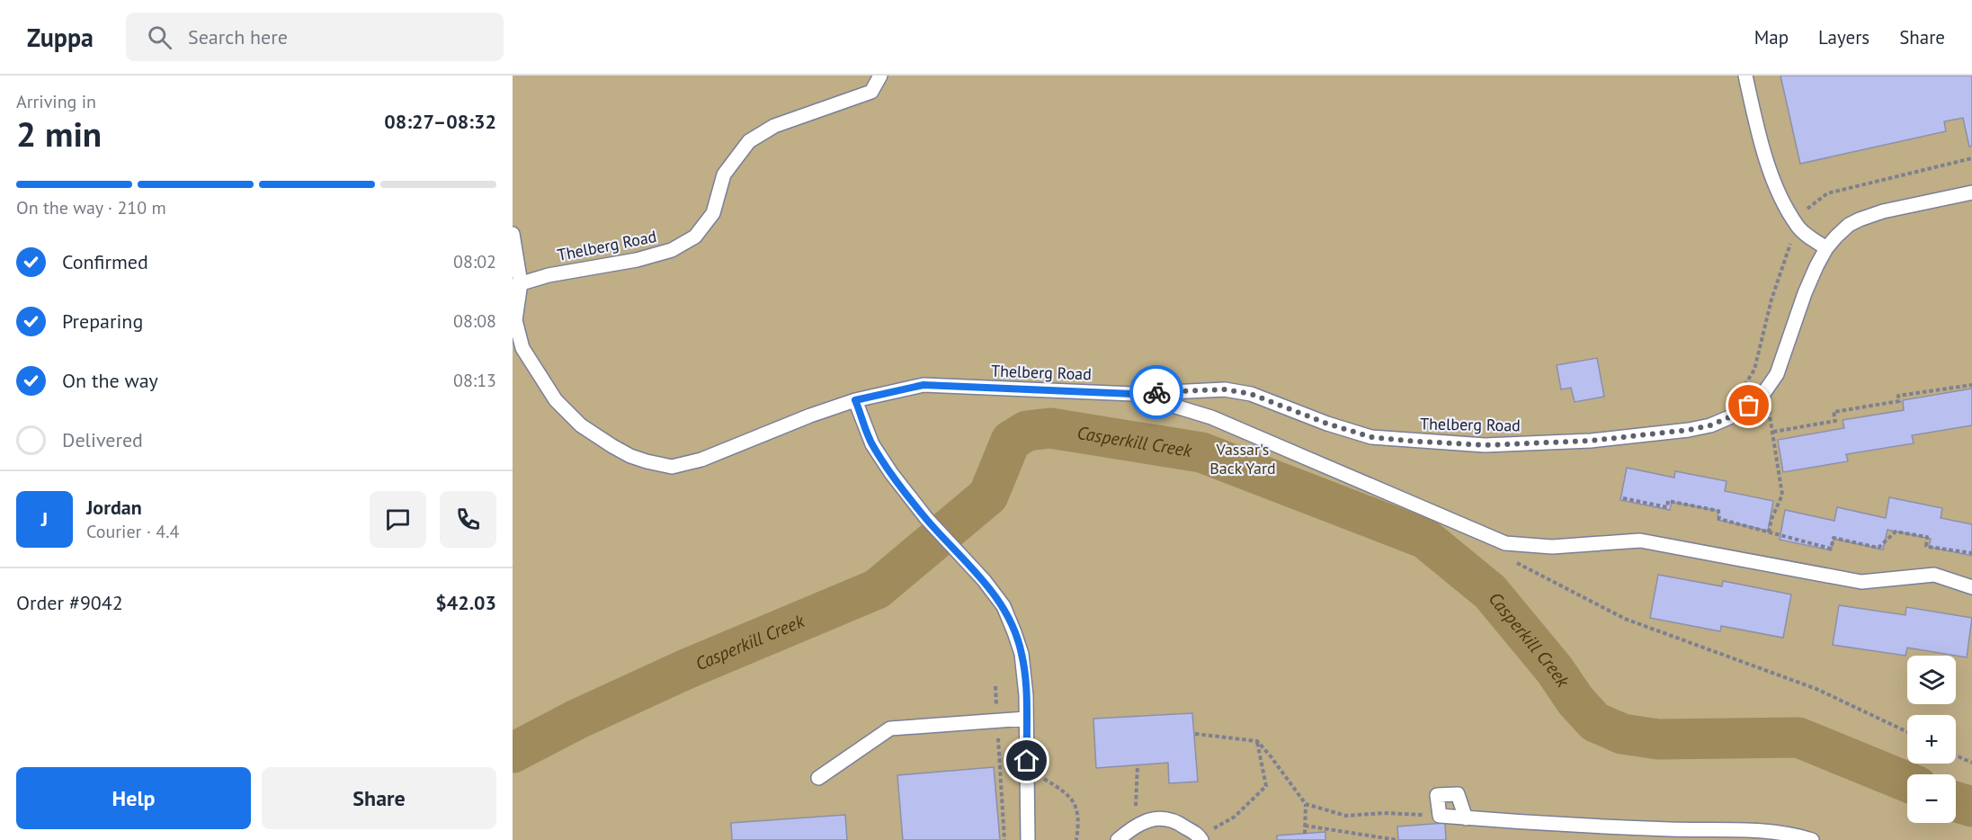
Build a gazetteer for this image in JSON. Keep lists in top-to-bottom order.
{
  "streets": {
    "lane": ["Thelberg Road"]
  },
  "water": ["Casperkill Creek"],
  "parks": ["Vassar's Back Yard"],
  "page": {
    "header": "Zuppa",
    "search": "Search here",
    "nav": ["Map", "Layers", "Share"],
    "heading": ["2 min", "Arriving in", "08:27–08:32"],
    "panel": [
      "Jordan",
      "Courier · 4.4",
      "Order #9042",
      "$42.03"
    ],
    "bar": "On the way · 210 m",
    "list": [
      ["Confirmed", "08:02"],
      ["Preparing", "08:08"],
      ["On the way", "08:13"],
      "Delivered"
    ],
    "round": "J",
    "map_buttons": ["+", "−"],
    "buttons": ["Help", "Share"]
  }
}
